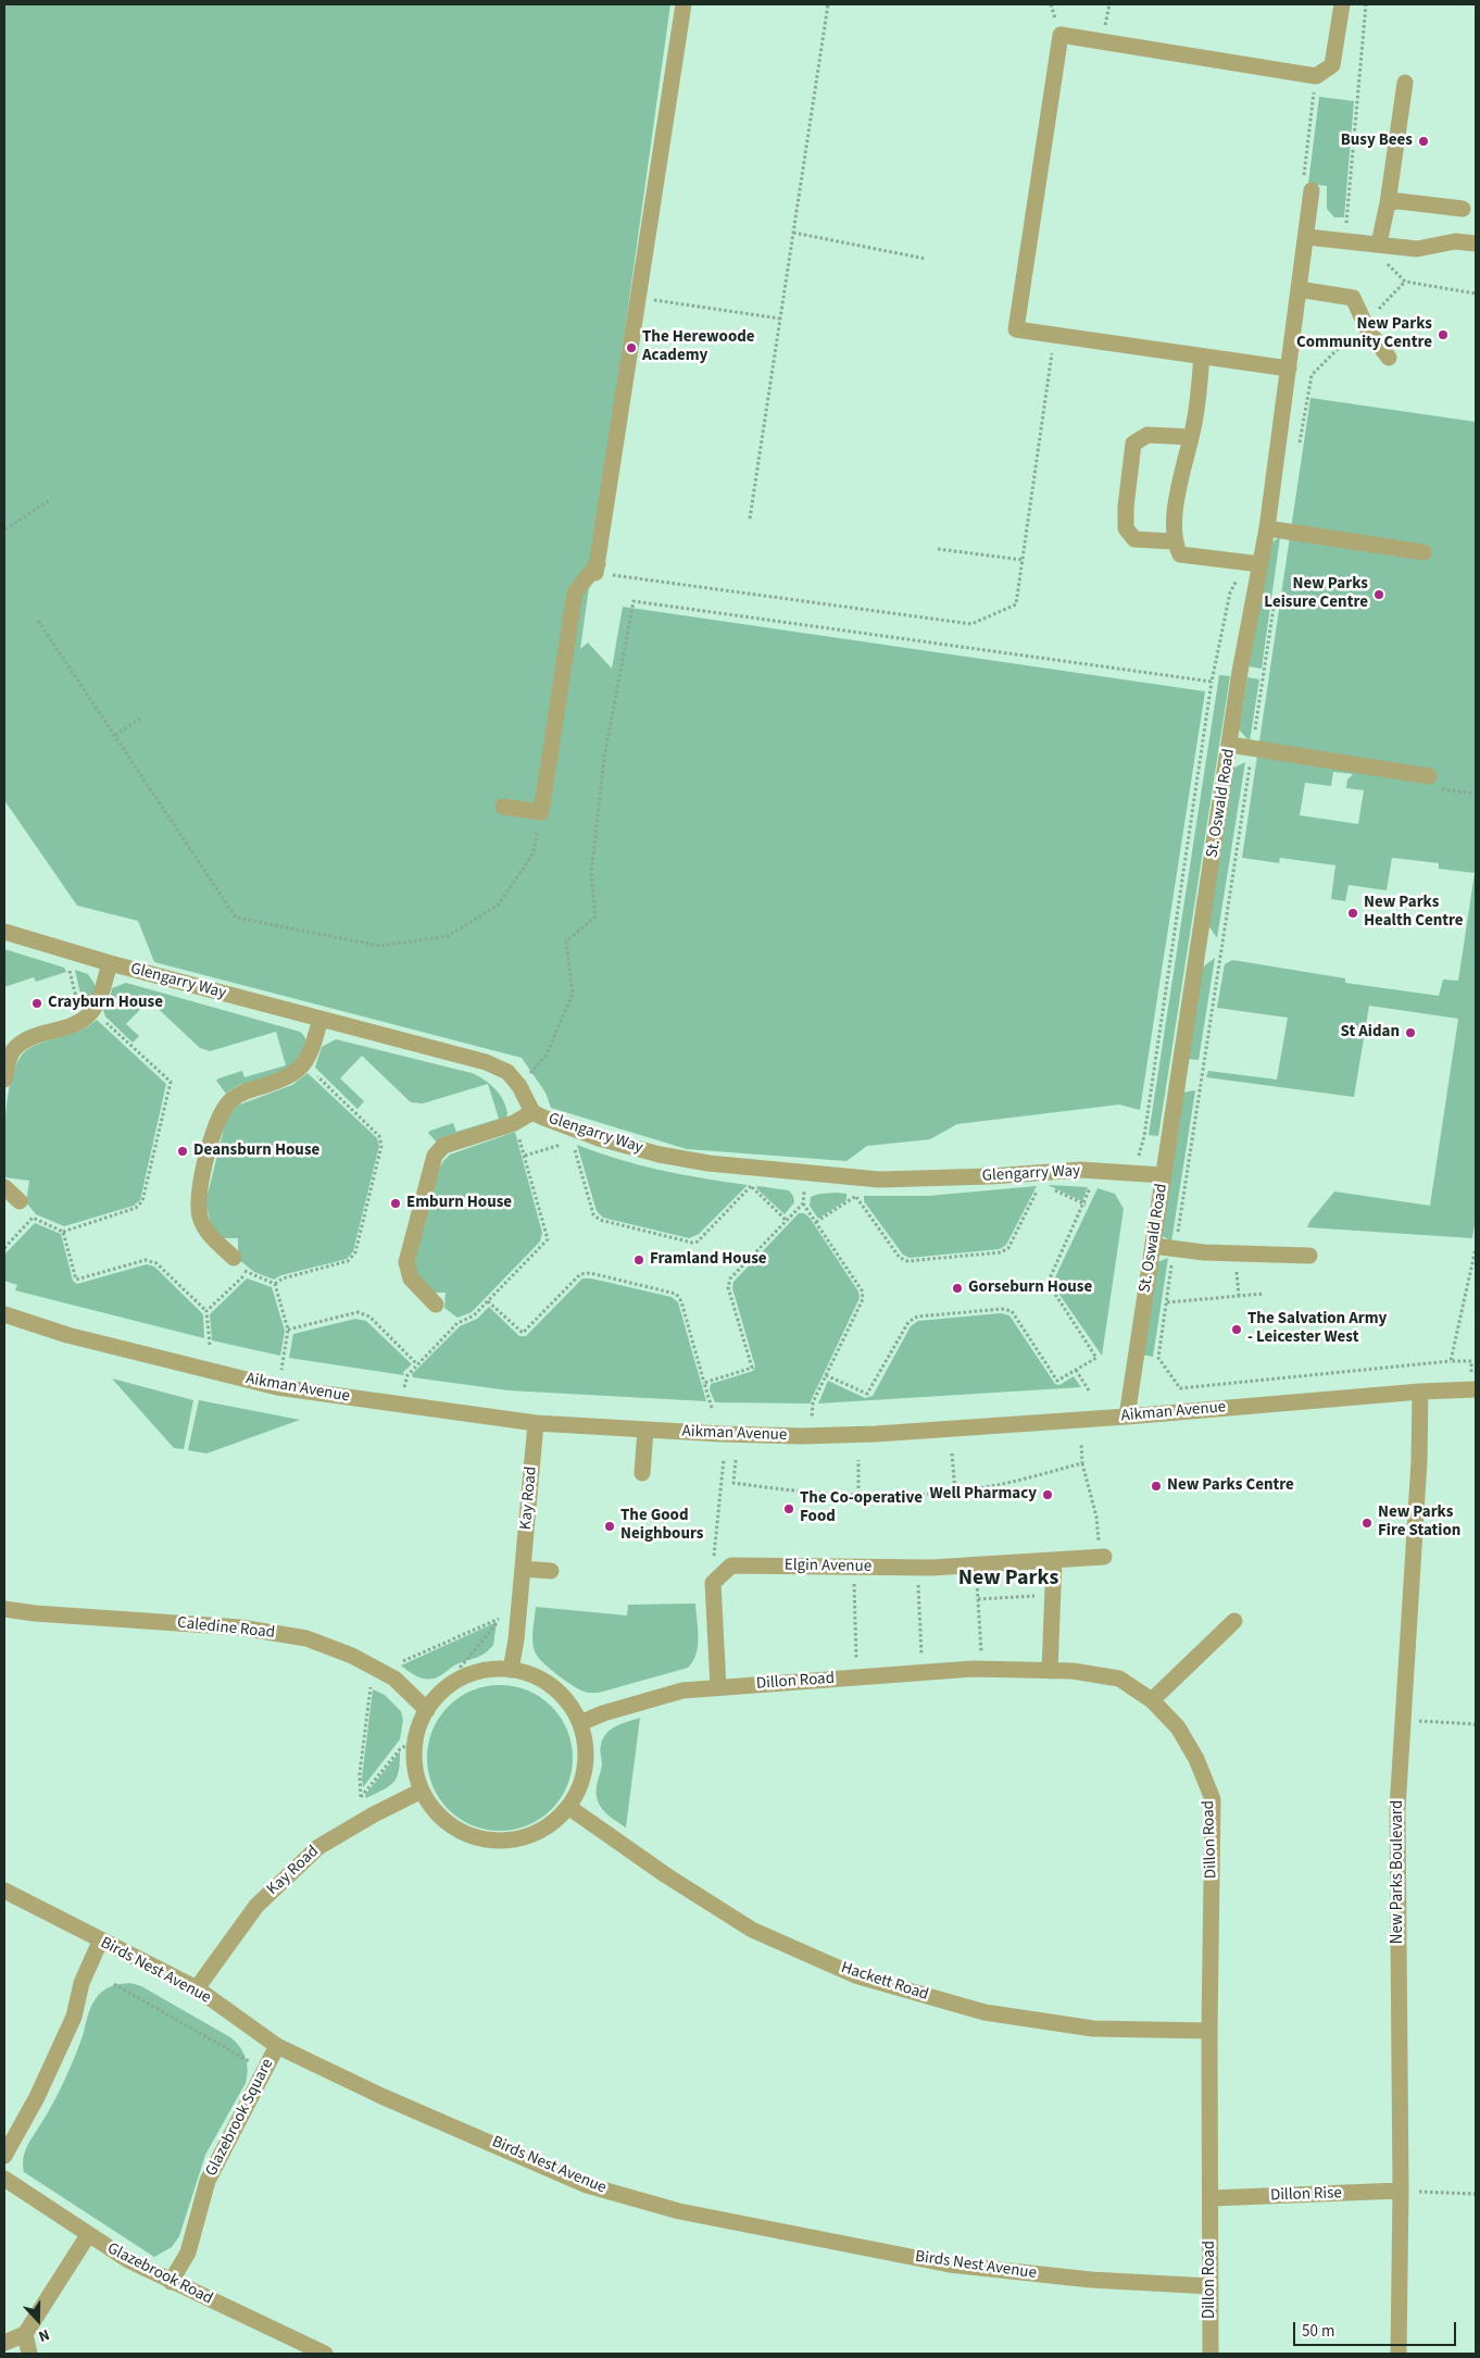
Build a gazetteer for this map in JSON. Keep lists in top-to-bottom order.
{
  "streets": {
    "street": [
      "St. Oswald Road",
      "Glengarry Way",
      "Aikman Avenue",
      "Kay Road",
      "Elgin Avenue",
      "Caledine Road",
      "Dillon Road",
      "New Parks Boulevard",
      "Birds Nest Avenue",
      "Hackett Road",
      "Glazebrook Square",
      "Dillon Rise",
      "Glazebrook Road"
    ]
  },
  "crossings": [
    ["St. Oswald Road", "Glengarry Way"],
    ["St. Oswald Road", "Aikman Avenue"],
    ["Aikman Avenue", "Kay Road"],
    ["Aikman Avenue", "New Parks Boulevard"],
    ["Kay Road", "Caledine Road"],
    ["Kay Road", "Dillon Road"],
    ["Kay Road", "Birds Nest Avenue"],
    ["Kay Road", "Hackett Road"],
    ["Caledine Road", "Dillon Road"],
    ["Caledine Road", "Hackett Road"],
    ["Dillon Road", "Birds Nest Avenue"],
    ["Dillon Road", "Hackett Road"],
    ["Dillon Road", "Dillon Rise"],
    ["New Parks Boulevard", "Dillon Rise"],
    ["Birds Nest Avenue", "Glazebrook Square"],
    ["Glazebrook Square", "Glazebrook Road"]
  ],
  "districts": ["New Parks"],
  "places": [
    "Busy Bees",
    "New Parks Community Centre",
    "The Herewoode Academy",
    "New Parks Leisure Centre",
    "New Parks Health Centre",
    "Crayburn House",
    "St Aidan",
    "Deansburn House",
    "Emburn House",
    "Framland House",
    "Gorseburn House",
    "The Salvation Army - Leicester West",
    "New Parks Centre",
    "Well Pharmacy",
    "The Co-operative Food",
    "New Parks Fire Station",
    "The Good Neighbours"
  ],
  "scale_bar": "50 m",
  "north": "bottom"
}
